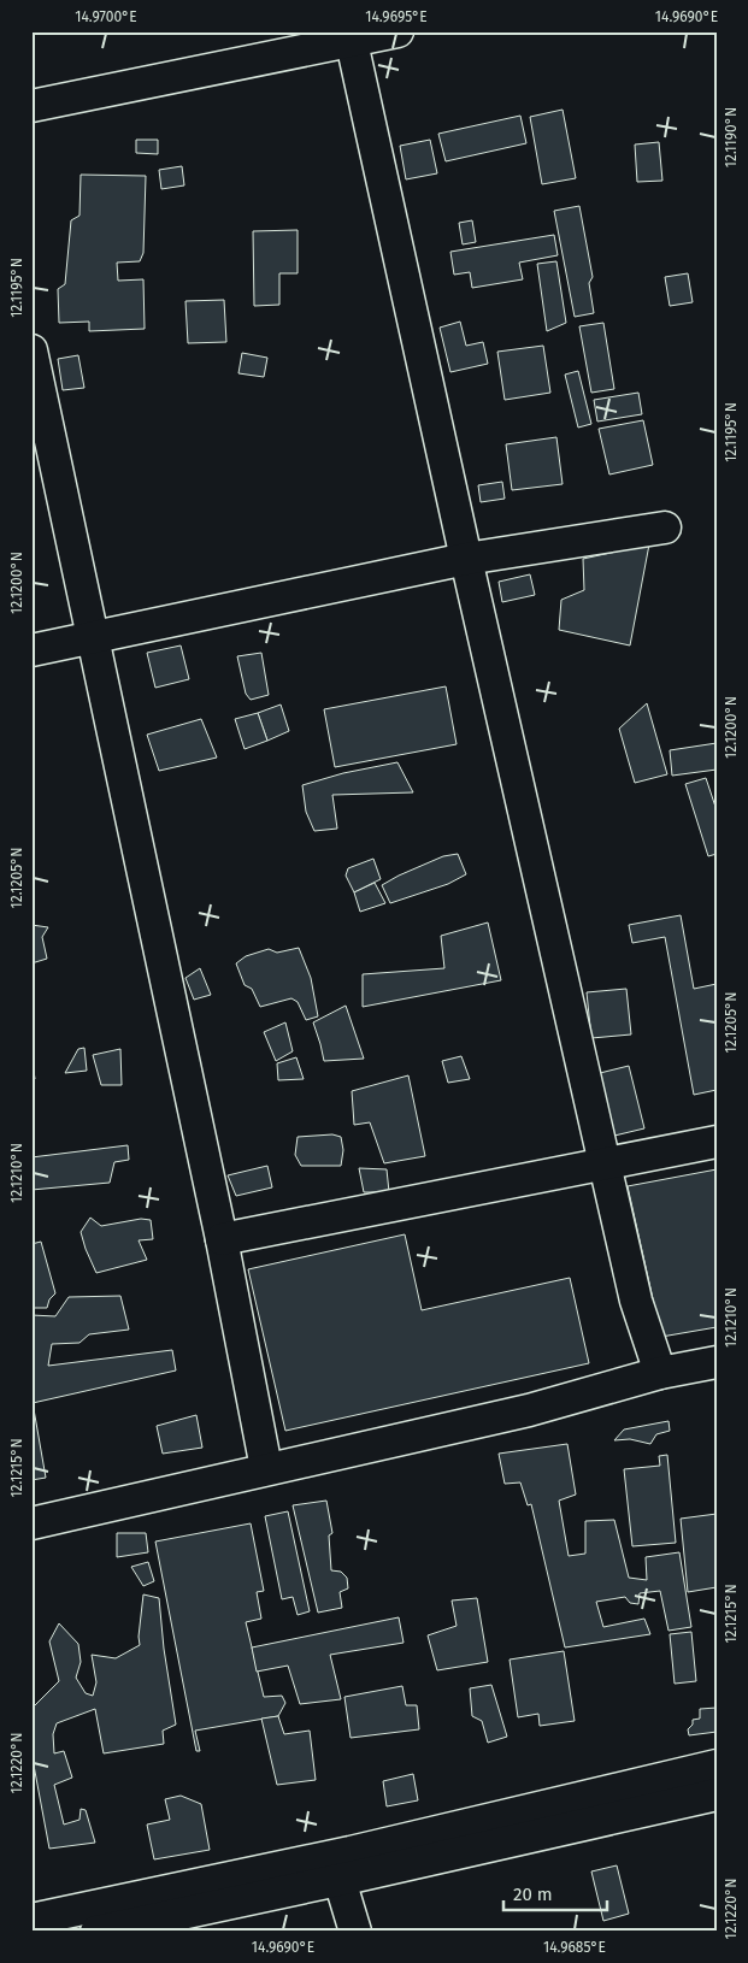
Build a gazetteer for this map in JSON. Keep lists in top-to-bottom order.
{
  "scale_bar": "20 m",
  "coordinates": [
    "14.9700°E",
    "14.9695°E",
    "14.9690°E",
    "12.1190°N",
    "12.1195°N",
    "12.1200°N",
    "12.1205°N",
    "12.1210°N",
    "12.1215°N",
    "12.1220°N",
    "14.9685°E"
  ]
}
